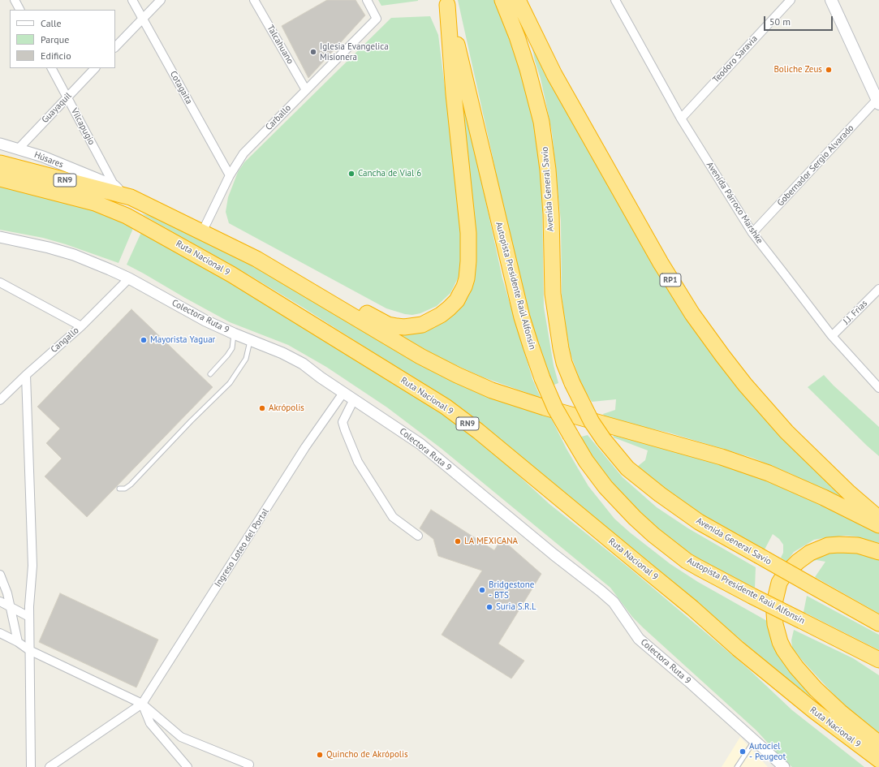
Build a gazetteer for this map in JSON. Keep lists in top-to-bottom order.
{
  "streets": {
    "highway": [
      "RN9",
      "Avenida General Savio",
      "Ruta Nacional 9",
      "RP1",
      "Autopista Presidente Raúl Alfonsín"
    ],
    "street": [
      "Talcahuano",
      "Teodoro Saravia",
      "Cotagaita",
      "Guayaquil",
      "Carballo",
      "Vilcapugio",
      "Húsares",
      "Gobernador Sergio Alvarado",
      "Avenida Párroco Marshke",
      "J.J. Frias",
      "Colectora Ruta 9",
      "Cangallo",
      "Ingreso Loteo del Portal"
    ]
  },
  "crossings": [
    ["Talcahuano", "Carballo"],
    ["Teodoro Saravia", "Avenida Párroco Marshke"],
    ["Cotagaita", "Carballo"],
    ["Guayaquil", "Vilcapugio"],
    ["Guayaquil", "Húsares"],
    ["Carballo", "RN9"],
    ["Vilcapugio", "Húsares"],
    ["Húsares", "RN9"],
    ["Gobernador Sergio Alvarado", "Avenida Párroco Marshke"],
    ["Avenida Párroco Marshke", "J.J. Frias"],
    ["Colectora Ruta 9", "Cangallo"],
    ["Colectora Ruta 9", "Ingreso Loteo del Portal"]
  ],
  "places": [
    "Iglesia Evangelica Misionera",
    "Boliche Zeus",
    "Cancha de Vial 6",
    "Mayorista Yaguar",
    "Akrópolis",
    "LA MEXICANA",
    "Bridgestone - BTS",
    "Suria S.R.L",
    "Autociel - Peugeot",
    "Quincho de Akrópolis"
  ],
  "legend": ["Calle", "Parque", "Edificio"],
  "scale_bar": "50 m"
}
